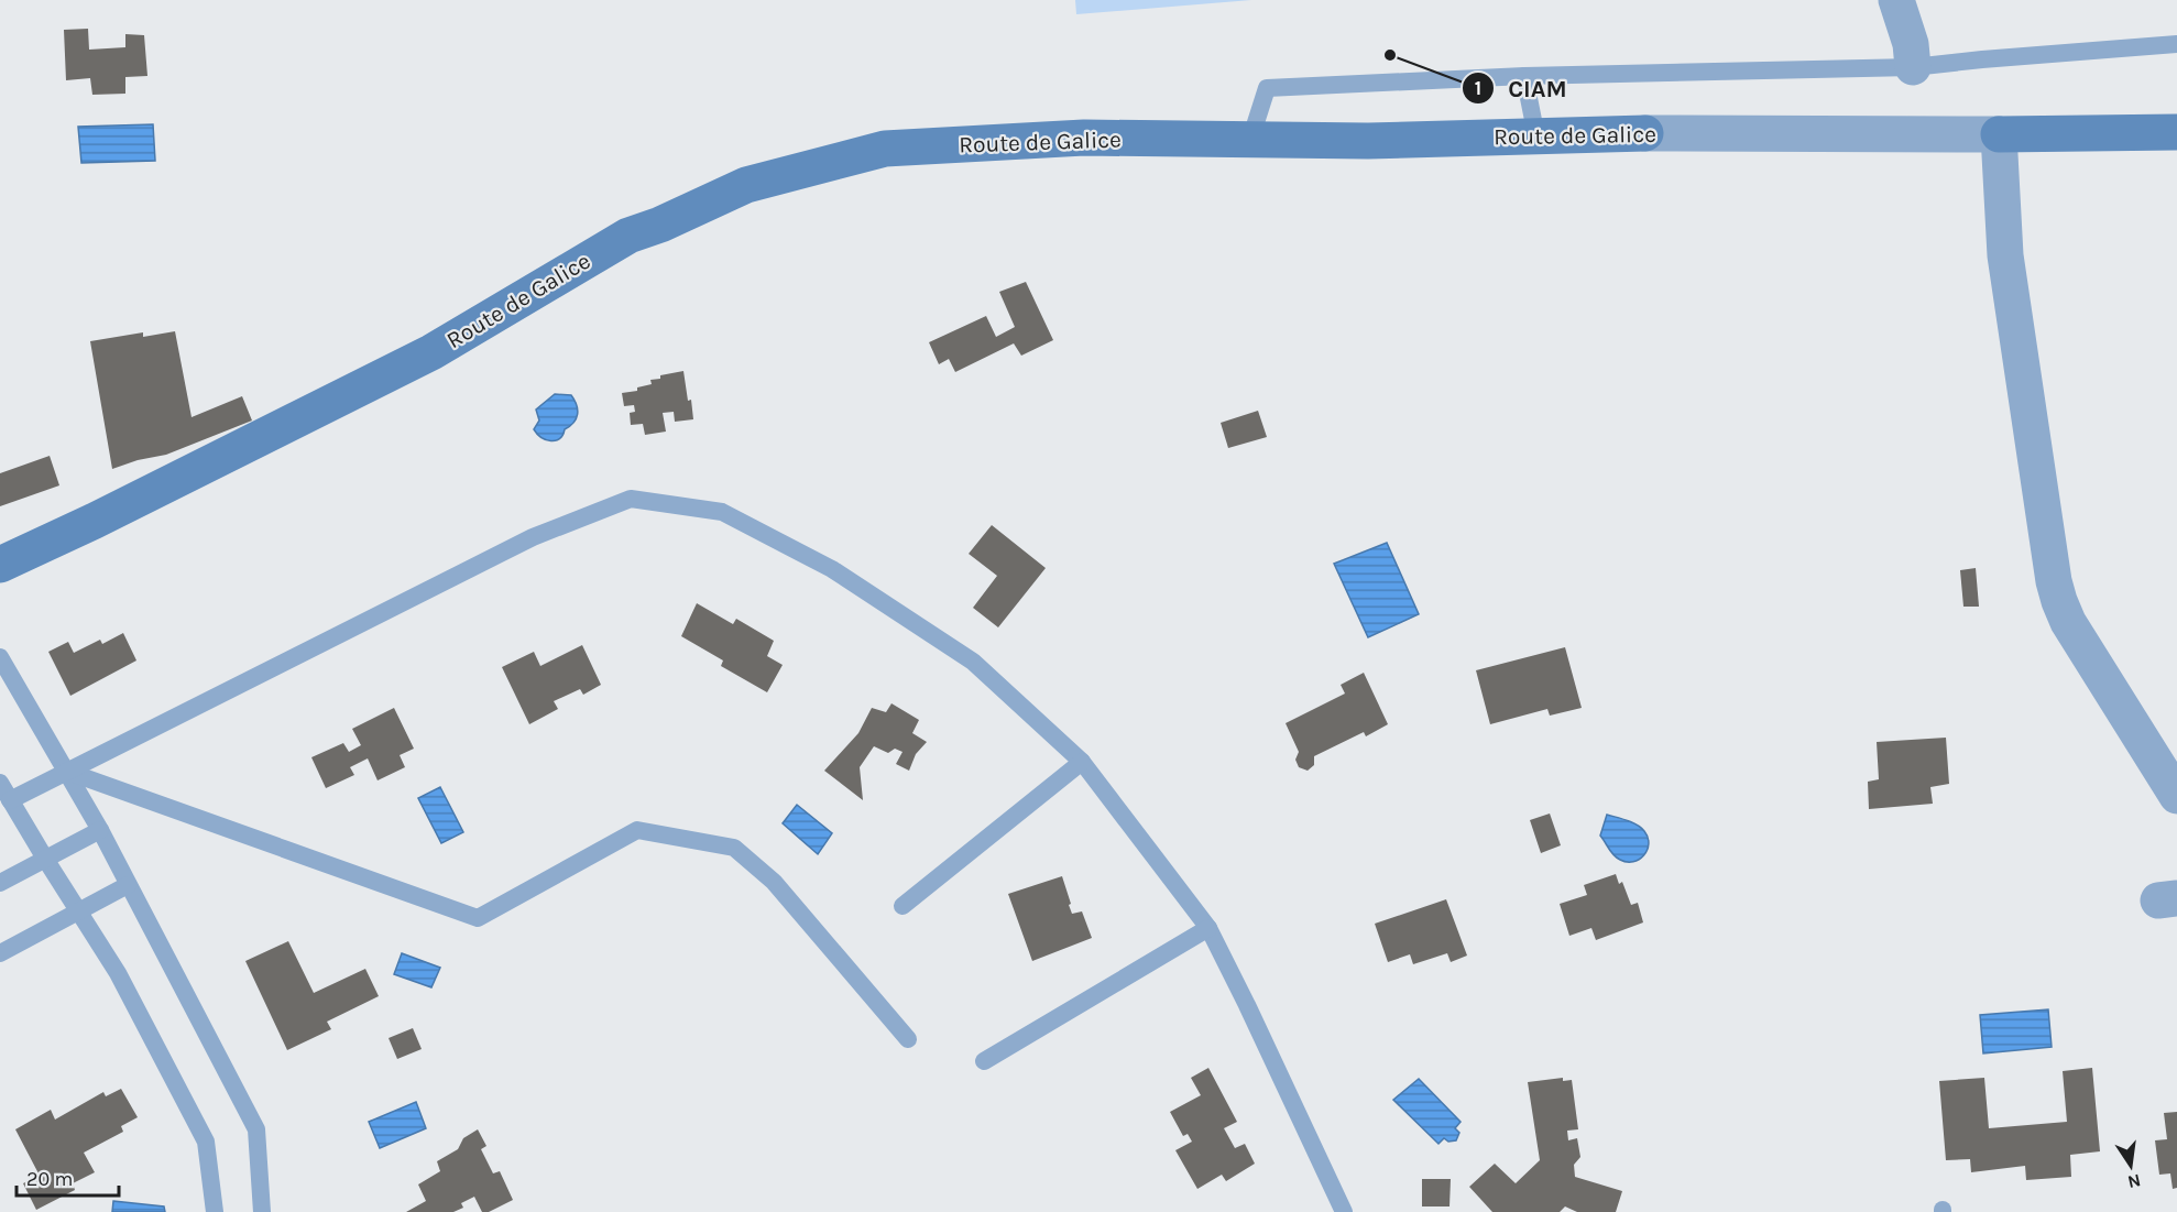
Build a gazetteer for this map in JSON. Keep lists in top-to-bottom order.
{
  "streets": {
    "main road": ["Route de Galice"]
  },
  "places": ["CIAM"],
  "scale_bar": "20 m",
  "north": "bottom"
}
